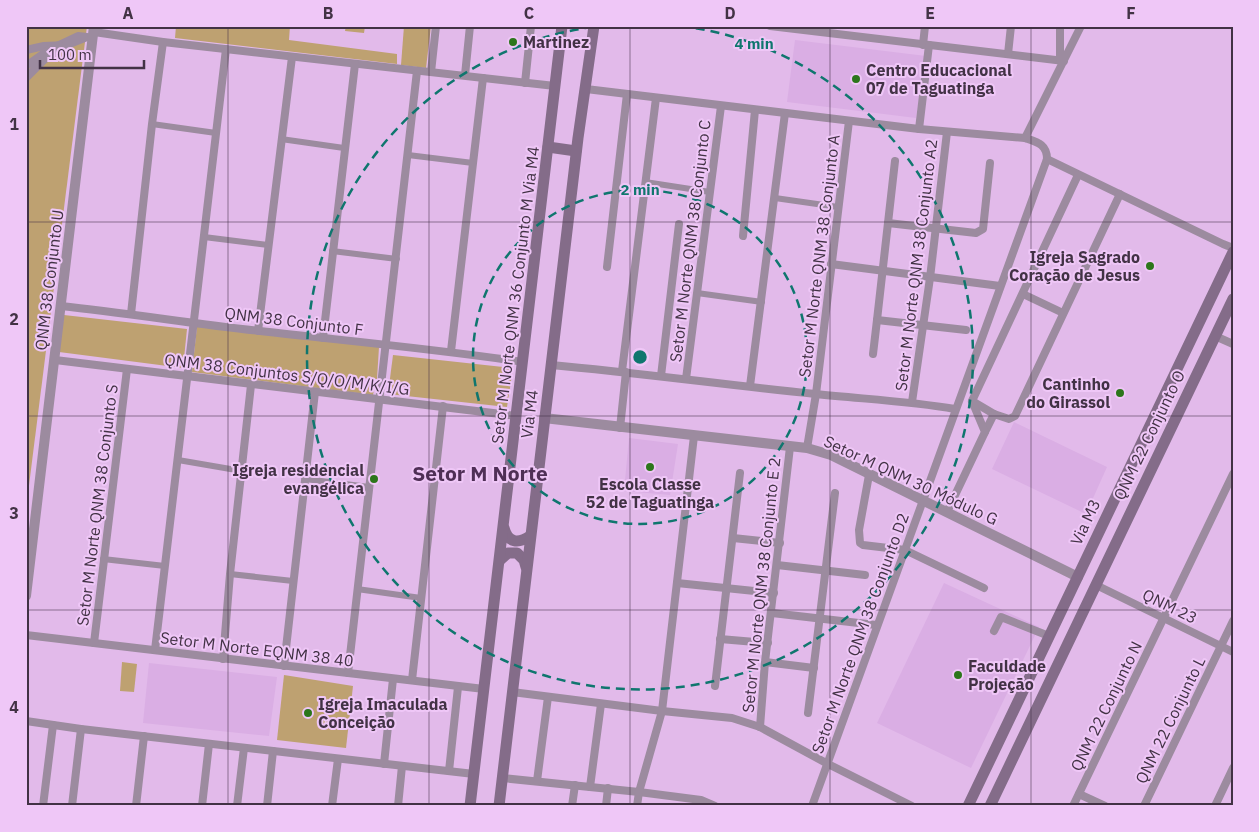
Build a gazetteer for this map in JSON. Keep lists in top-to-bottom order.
{
  "streets": {
    "main road": [
      "Setor M Norte QNM 36 Conjunto M Via M4",
      "Via M4",
      "QNM 22 Conjunto O",
      "Via M3"
    ],
    "street": [
      "Setor M Norte QNM 38 Conjunto C",
      "Setor M Norte QNM 38 Conjunto A",
      "Setor M Norte QNM 38 Conjunto A2",
      "QNM 38 Conjunto U",
      "QNM 38 Conjunto F",
      "QNM 38 Conjuntos S/Q/O/M/K/I/G",
      "Setor M QNM 30 Módulo G",
      "Setor M Norte QNM 38 Conjunto S",
      "Setor M Norte QNM 38 Conjunto E 2",
      "QNM 23",
      "Setor M Norte QNM 38 Conjunto D2",
      "Setor M Norte EQNM 38 40",
      "QNM 22 Conjunto N",
      "QNM 22 Conjunto L"
    ]
  },
  "crossings": [
    ["Setor M Norte QNM 38 Conjunto A", "Setor M QNM 30 Módulo G"],
    ["QNM 38 Conjunto U", "QNM 38 Conjunto F"],
    ["QNM 38 Conjunto U", "QNM 38 Conjuntos S/Q/O/M/K/I/G"],
    ["Setor M Norte QNM 36 Conjunto M Via M4", "QNM 38 Conjunto F"],
    ["Setor M Norte QNM 36 Conjunto M Via M4", "QNM 38 Conjuntos S/Q/O/M/K/I/G"],
    ["Setor M Norte QNM 36 Conjunto M Via M4", "Setor M Norte EQNM 38 40"],
    ["QNM 38 Conjuntos S/Q/O/M/K/I/G", "Setor M Norte QNM 38 Conjunto S"],
    ["Via M4", "Setor M QNM 30 Módulo G"],
    ["QNM 22 Conjunto O", "QNM 23"],
    ["Setor M QNM 30 Módulo G", "Via M3"],
    ["Setor M QNM 30 Módulo G", "Setor M Norte QNM 38 Conjunto E 2"],
    ["Setor M QNM 30 Módulo G", "Setor M Norte QNM 38 Conjunto D2"],
    ["Setor M Norte QNM 38 Conjunto S", "Setor M Norte EQNM 38 40"],
    ["QNM 23", "QNM 22 Conjunto N"],
    ["QNM 23", "QNM 22 Conjunto L"]
  ],
  "districts": ["Setor M Norte"],
  "places": [
    "Martinez",
    "Centro Educacional 07 de Taguatinga",
    "Igreja Sagrado Coração de Jesus",
    "Cantinho do Girassol",
    "Escola Classe 52 de Taguatinga",
    "Igreja residencial evangélica",
    "Faculdade Projeção",
    "Igreja Imaculada Conceição"
  ],
  "scale_bar": "100 m",
  "grid": {
    "columns": [
      "A",
      "B",
      "C",
      "D",
      "E",
      "F"
    ],
    "rows": [
      "1",
      "2",
      "3",
      "4"
    ]
  },
  "rings": ["4 min", "2 min"]
}
